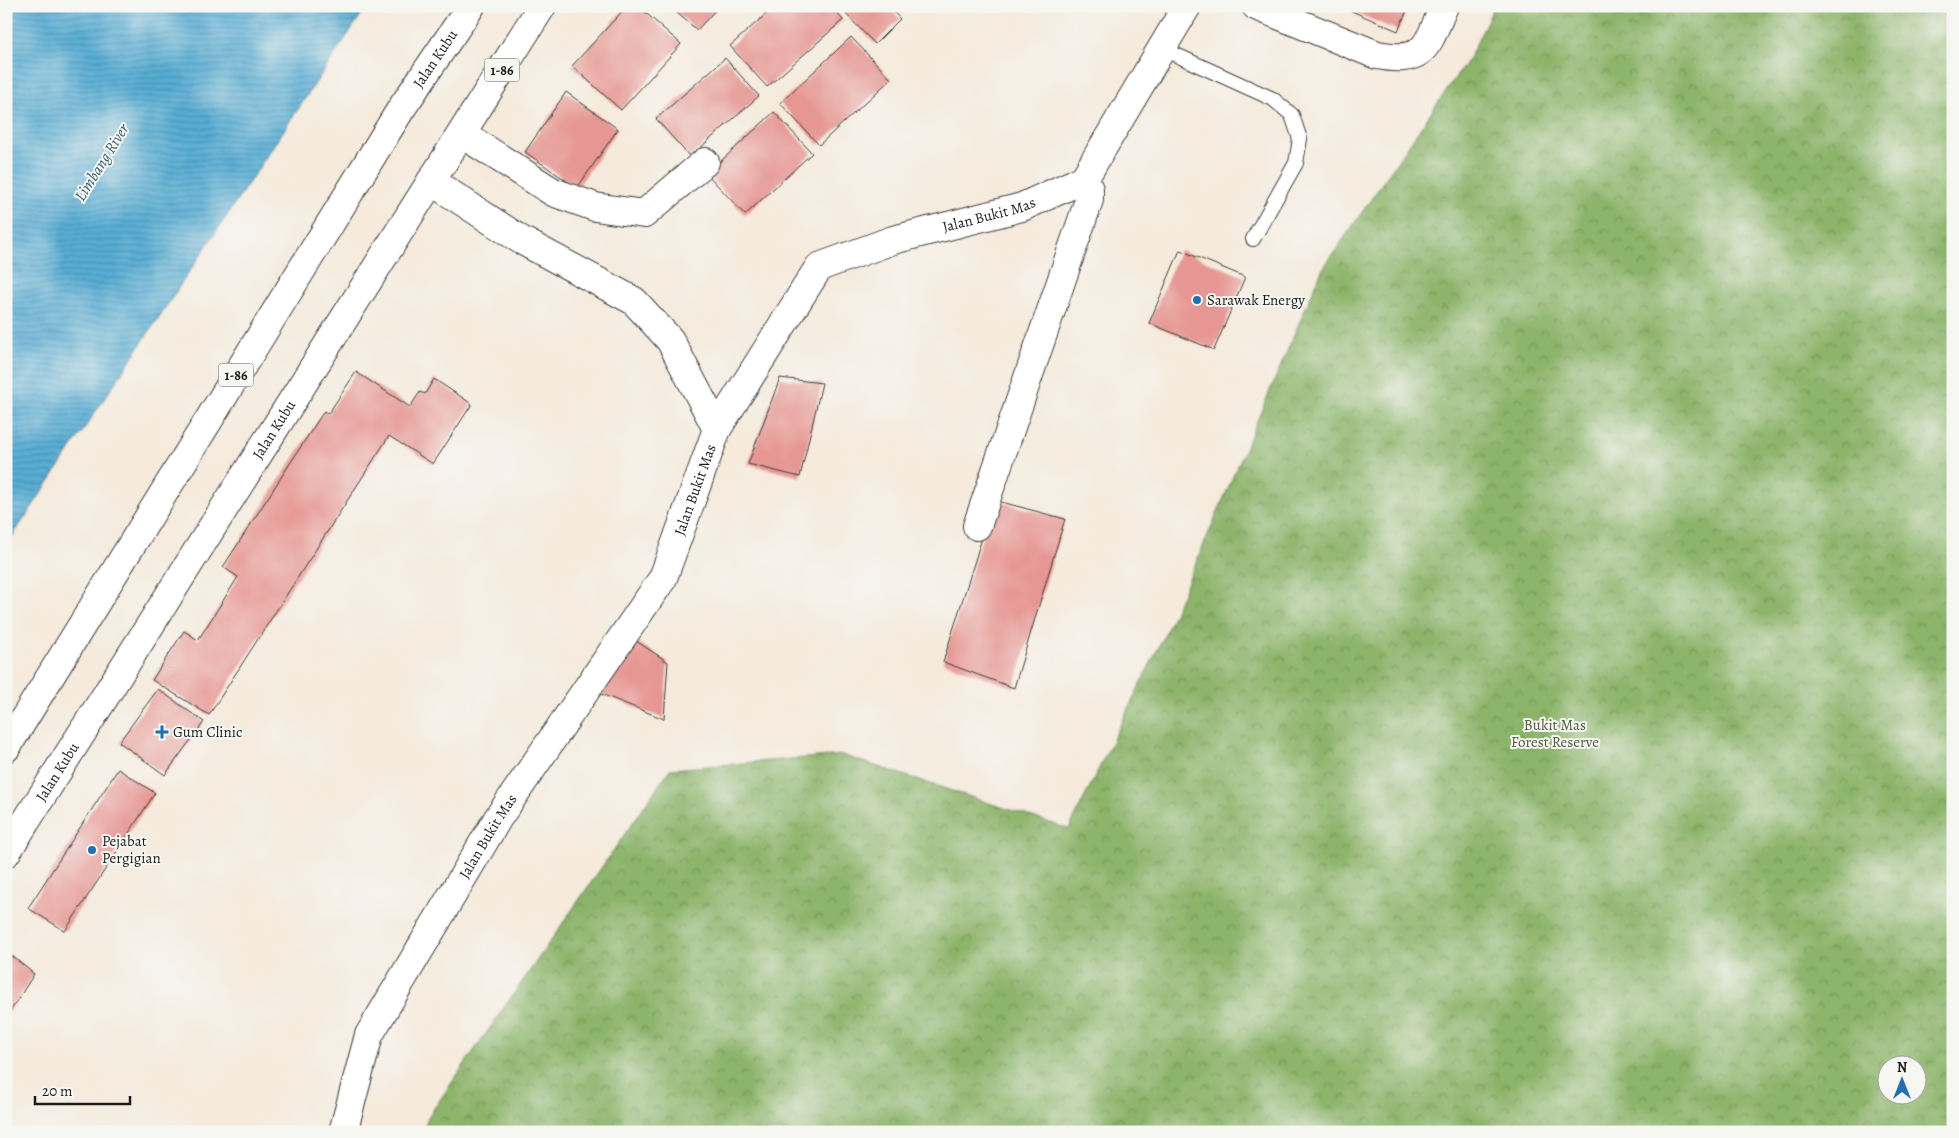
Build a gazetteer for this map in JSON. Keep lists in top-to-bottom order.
{
  "streets": {
    "main road": ["Jalan Kubu", "1-86", "Jalan Bukit Mas"]
  },
  "water": ["Limbang River"],
  "parks": ["Bukit Mas Forest Reserve"],
  "places": {
    "other": ["Sarawak Energy", "Pejabat Pergigian"],
    "health": ["Gum Clinic"]
  },
  "scale_bar": "20 m",
  "north": "top"
}
